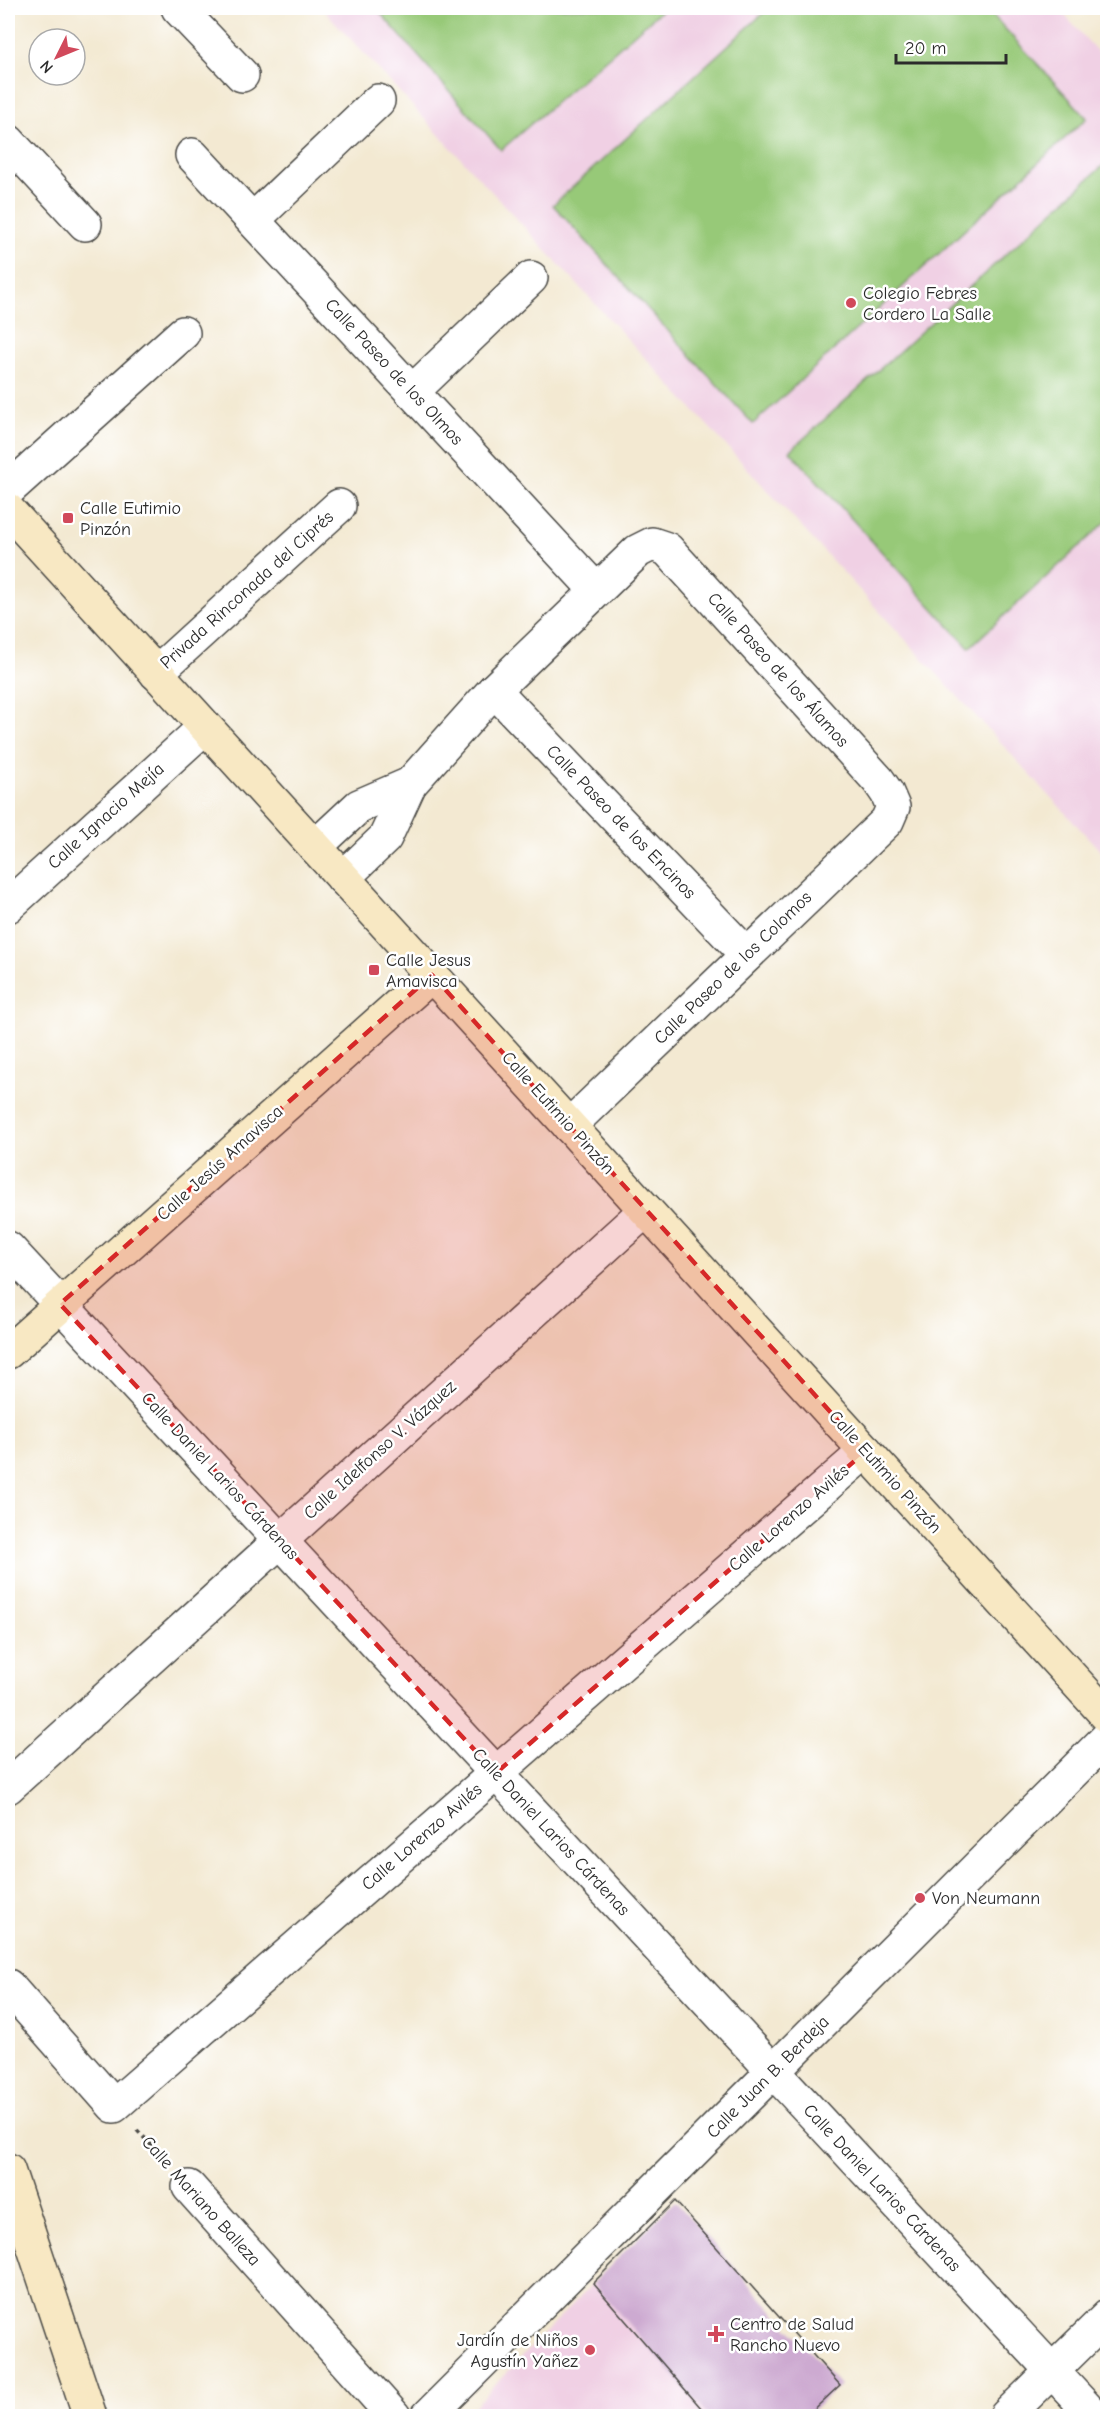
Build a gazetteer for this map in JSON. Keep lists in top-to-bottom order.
{
  "streets": {
    "street": [
      "Calle Paseo de los Olmos",
      "Privada Rinconada del Ciprés",
      "Calle Paseo de los Álamos",
      "Calle Ignacio Mejía",
      "Calle Paseo de los Encinos",
      "Calle Paseo de los Colomos",
      "Calle Eutimio Pinzón",
      "Calle Jesús Amavisca",
      "Calle Idelfonso V. Vázquez",
      "Calle Daniel Larios Cárdenas",
      "Calle Lorenzo Avilés",
      "Calle Juan B. Berdeja",
      "Calle Mariano Balleza"
    ]
  },
  "crossings": [
    ["Calle Paseo de los Olmos", "Calle Paseo de los Álamos"],
    ["Privada Rinconada del Ciprés", "Calle Eutimio Pinzón"],
    ["Calle Paseo de los Álamos", "Calle Paseo de los Colomos"],
    ["Calle Ignacio Mejía", "Calle Eutimio Pinzón"],
    ["Calle Paseo de los Encinos", "Calle Paseo de los Colomos"],
    ["Calle Paseo de los Colomos", "Calle Eutimio Pinzón"],
    ["Calle Eutimio Pinzón", "Calle Jesús Amavisca"],
    ["Calle Eutimio Pinzón", "Calle Idelfonso V. Vázquez"],
    ["Calle Eutimio Pinzón", "Calle Lorenzo Avilés"],
    ["Calle Jesús Amavisca", "Calle Daniel Larios Cárdenas"],
    ["Calle Idelfonso V. Vázquez", "Calle Daniel Larios Cárdenas"],
    ["Calle Daniel Larios Cárdenas", "Calle Lorenzo Avilés"],
    ["Calle Daniel Larios Cárdenas", "Calle Juan B. Berdeja"],
    ["Calle Lorenzo Avilés", "Calle Mariano Balleza"]
  ],
  "places": {
    "other": ["Colegio Febres Cordero La Salle", "Von Neumann", "Jardín de Niños Agustín Yañez"],
    "transit": ["Calle Eutimio Pinzón", "Calle Jesus Amavisca"],
    "health": ["Centro de Salud Rancho Nuevo"]
  },
  "scale_bar": "20 m",
  "north": "bottom left"
}
